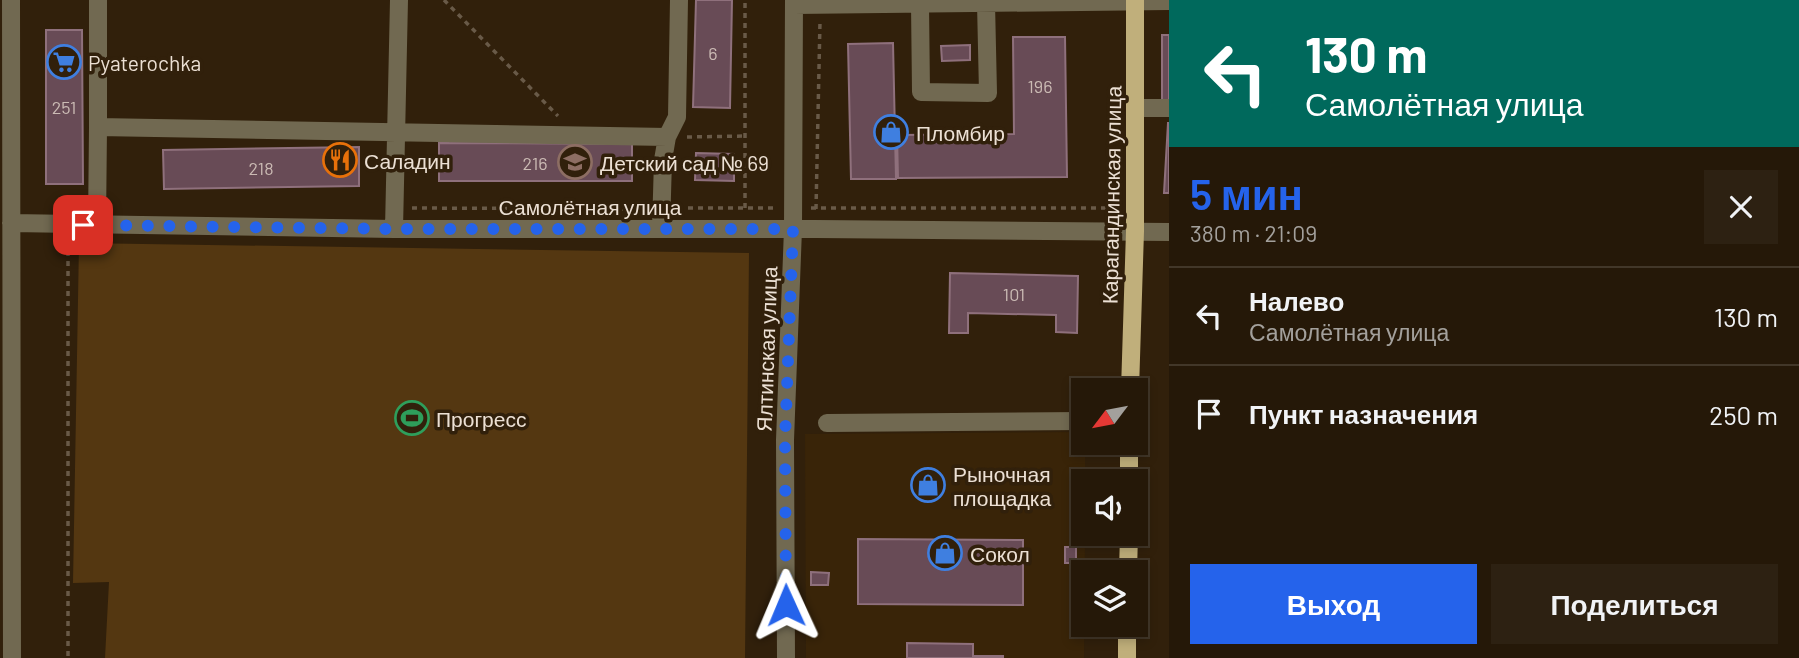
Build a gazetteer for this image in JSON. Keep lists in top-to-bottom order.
{
  "streets": {
    "main road": ["Карагандинская улица"],
    "street": ["Самолётная улица", "Ялтинская улица"]
  },
  "crossings": [
    ["Карагандинская улица", "Самолётная улица"],
    ["Самолётная улица", "Ялтинская улица"]
  ],
  "places": {
    "supermarket": ["Pyaterochka"],
    "shop": ["Пломбир", "Рыночная площадка", "Сокол"],
    "restaurant": ["Саладин"],
    "school or university": ["Детский сад № 69"],
    "sports": ["Прогресс"]
  },
  "house_numbers": [
    "6",
    "196",
    "251",
    "216",
    "218",
    "101"
  ],
  "north": "bottom left",
  "page": {
    "turn": ["130 m", "Самолётная улица"],
    "heading": ["5 мин", "380 m · 21:09"],
    "list": [
      {
        "name": "Налево",
        "note": "Самолётная улица",
        "value": "130 m"
      },
      {
        "name": "Пункт назначения",
        "value": "250 m"
      }
    ],
    "buttons": ["Выход", "Поделиться"]
  }
}
